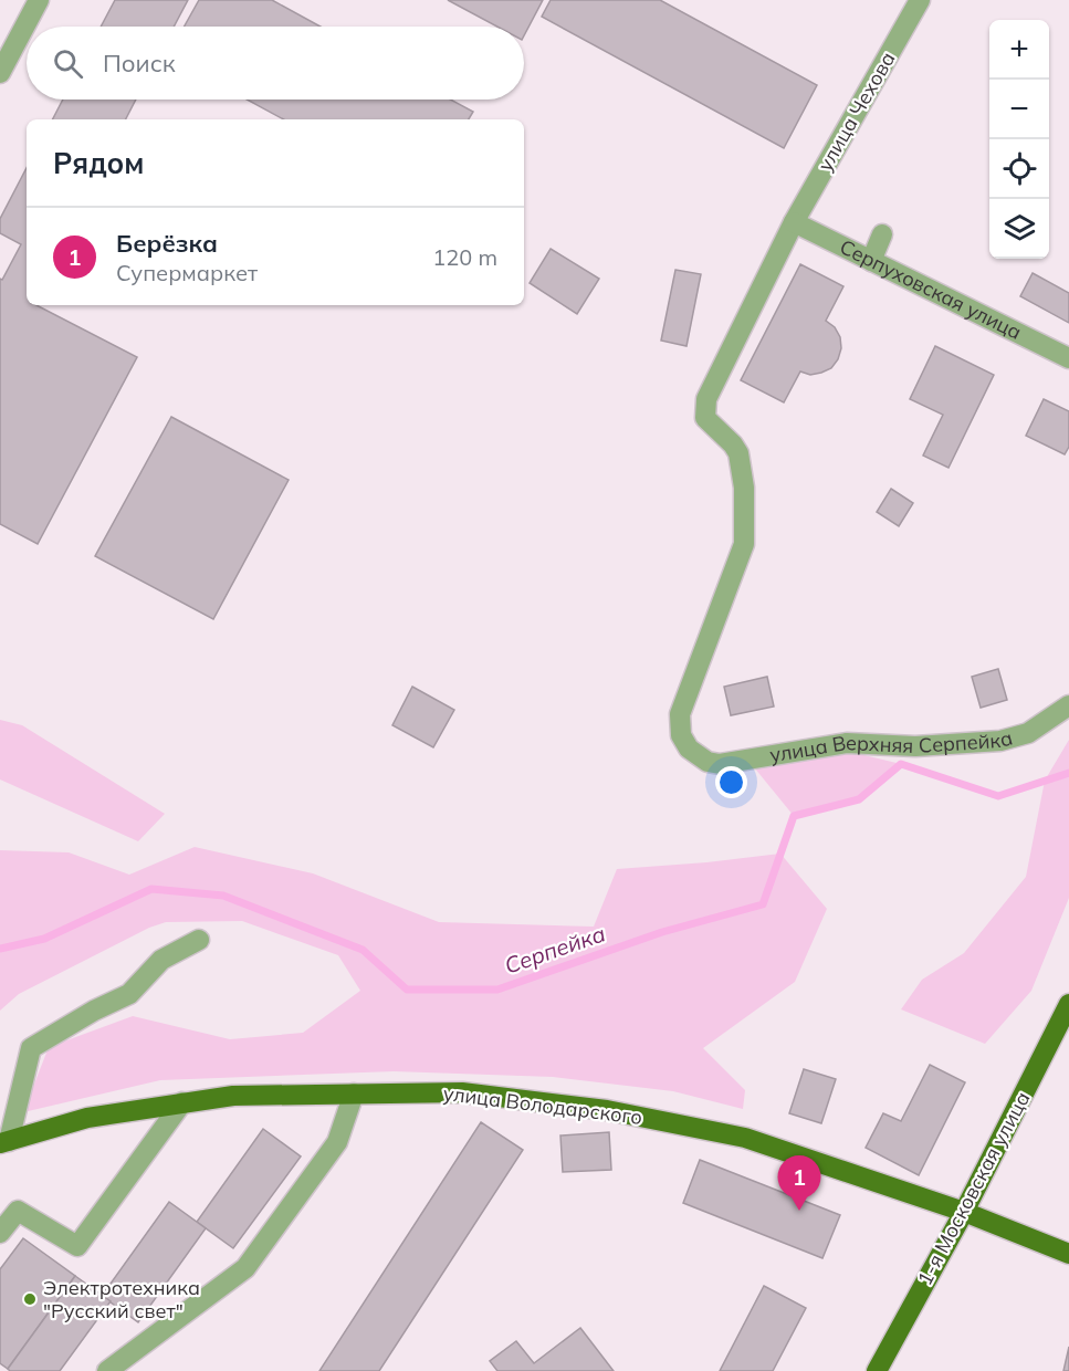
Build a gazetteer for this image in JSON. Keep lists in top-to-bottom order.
{
  "streets": {
    "main road": ["улица Володарского", "1-я Московская улица"],
    "street": ["улица Чехова", "Серпуховская улица", "улица Верхняя Серпейка"]
  },
  "crossings": [
    ["улица Чехова", "Серпуховская улица"],
    ["улица Чехова", "улица Верхняя Серпейка"],
    ["Серпуховская улица", "улица Верхняя Серпейка"],
    ["улица Володарского", "1-я Московская улица"]
  ],
  "water": ["Серпейка"],
  "places": ["Электротехника \"Русский свет\""],
  "page": {
    "map_buttons": ["+", "−"],
    "search": "Поиск",
    "heading": "Рядом",
    "list": [
      {
        "mark": "1",
        "name": "Берёзка",
        "note": "Супермаркет",
        "value": "120 m"
      }
    ],
    "pins": "1"
  }
}
